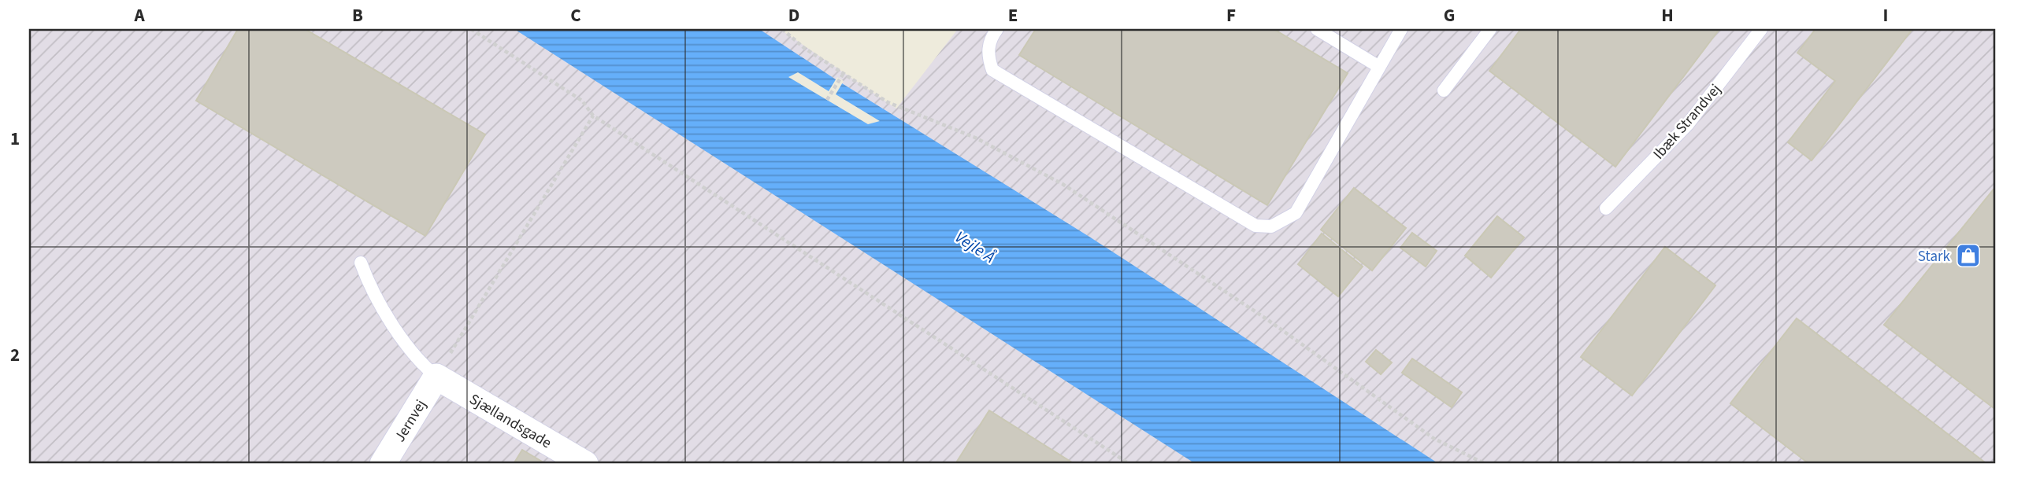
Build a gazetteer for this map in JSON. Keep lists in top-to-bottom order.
{
  "streets": {
    "street": ["Jernvej", "Sjællandsgade"],
    "lane": ["Ibæk Strandvej"]
  },
  "crossings": [
    ["Jernvej", "Sjællandsgade"]
  ],
  "water": ["Vejle Å"],
  "places": {
    "shop": ["Stark"]
  },
  "grid": {
    "columns": [
      "A",
      "B",
      "C",
      "D",
      "E",
      "F",
      "G",
      "H",
      "I"
    ],
    "rows": ["1", "2"]
  }
}
